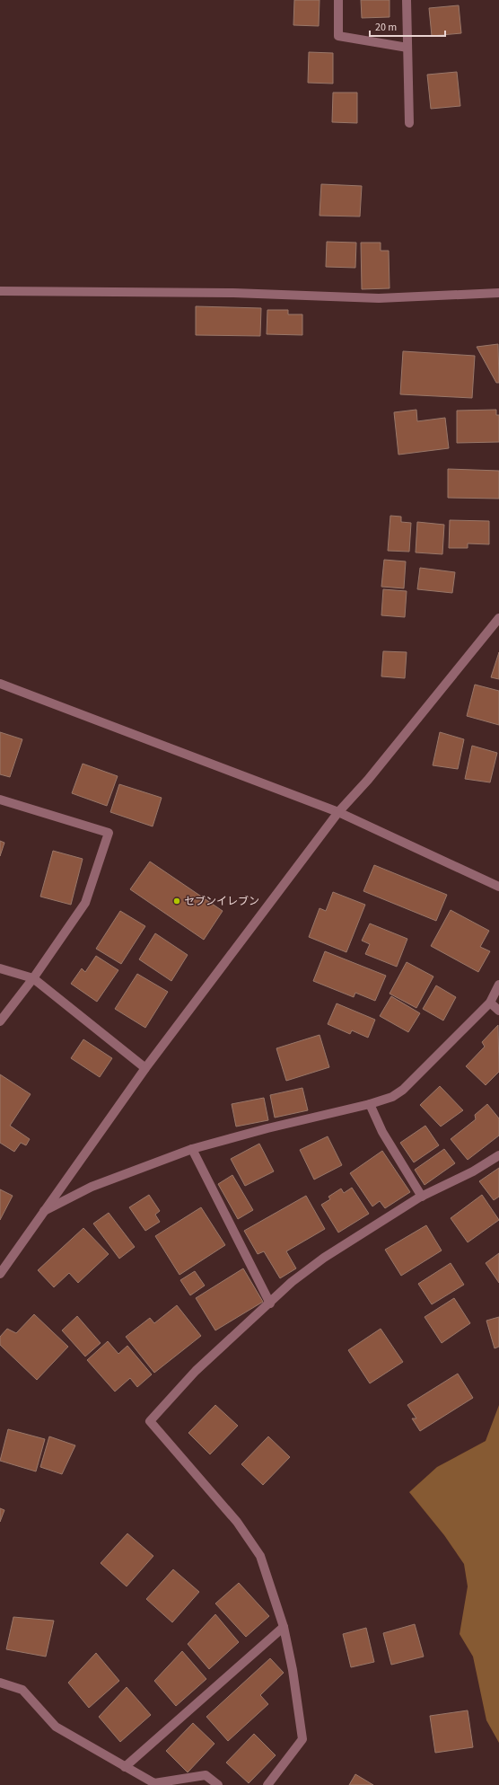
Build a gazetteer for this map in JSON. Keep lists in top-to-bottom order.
{
  "places": ["セブンイレブン"],
  "scale_bar": "20 m"
}
